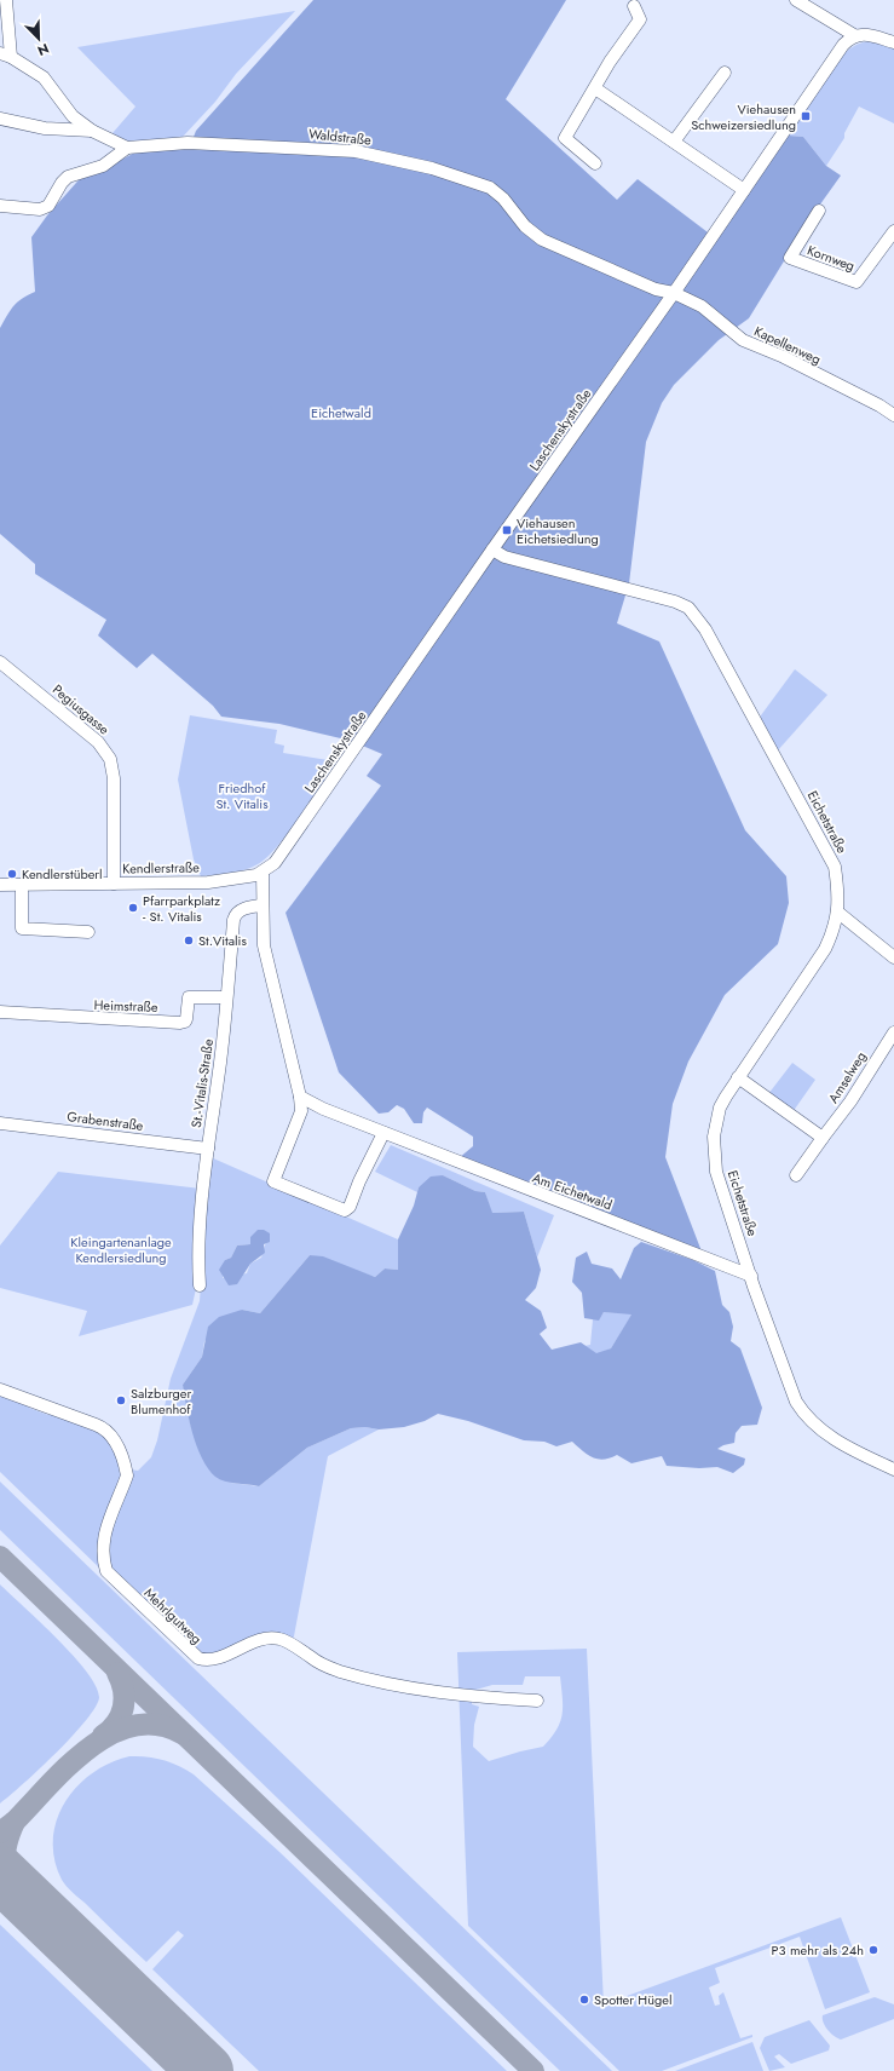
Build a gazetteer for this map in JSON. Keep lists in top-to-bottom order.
{
  "streets": {
    "street": [
      "Waldstraße",
      "Kornweg",
      "Kapellenweg",
      "Laschenskystraße",
      "Pegiusgasse",
      "Eichetstraße",
      "Kendlerstraße",
      "Heimstraße",
      "Amselweg",
      "St.-Vitalis-Straße",
      "Grabenstraße",
      "Am Eichetwald",
      "Mehrlgutweg"
    ]
  },
  "crossings": [
    ["Waldstraße", "Kapellenweg"],
    ["Waldstraße", "Laschenskystraße"],
    ["Kapellenweg", "Laschenskystraße"],
    ["Laschenskystraße", "Eichetstraße"],
    ["Laschenskystraße", "Kendlerstraße"],
    ["Pegiusgasse", "Kendlerstraße"],
    ["Eichetstraße", "Am Eichetwald"],
    ["Heimstraße", "St.-Vitalis-Straße"],
    ["St.-Vitalis-Straße", "Grabenstraße"]
  ],
  "parks": ["Eichetwald", "Friedhof St. Vitalis", "Kleingartenanlage Kendlersiedlung"],
  "places": {
    "transit": ["Viehausen Schweizersiedlung", "Viehausen Eichetsiedlung"],
    "other": [
      "Kendlerstüberl",
      "Pfarrparkplatz - St. Vitalis",
      "St.Vitalis",
      "Salzburger Blumenhof",
      "P3 mehr als 24h",
      "Spotter Hügel"
    ]
  },
  "north": "bottom right"
}
